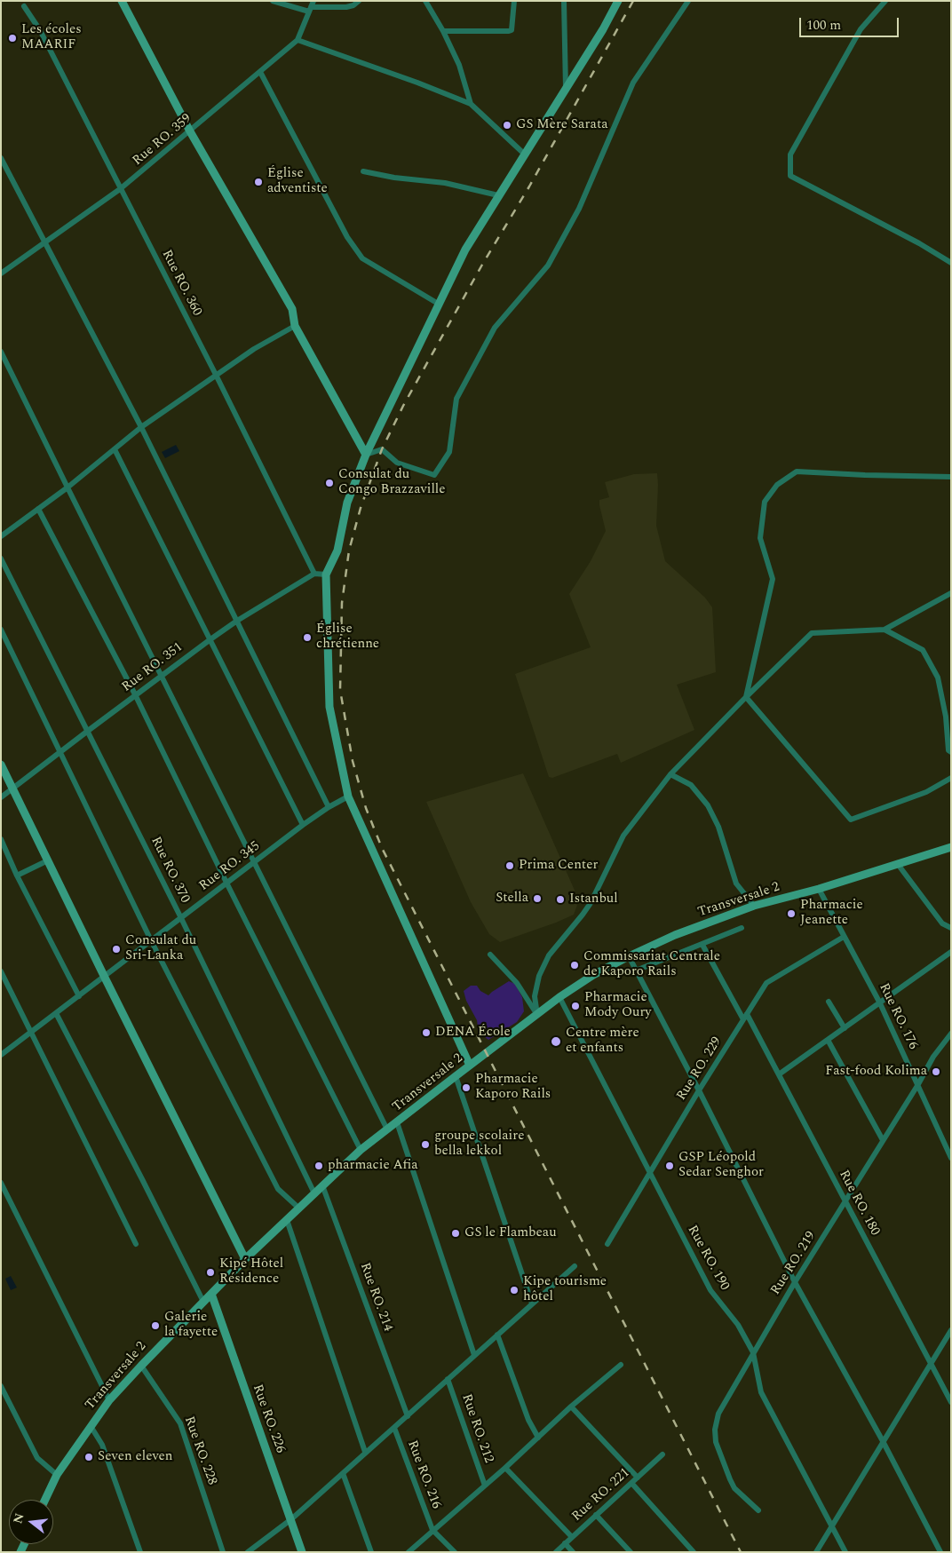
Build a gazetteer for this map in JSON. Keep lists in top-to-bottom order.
{
  "streets": {
    "street": [
      "Rue RO. 359",
      "Rue RO. 360",
      "Rue RO. 351",
      "Rue RO. 345",
      "Rue RO. 370",
      "Transversale 2",
      "Rue RO. 176",
      "Rue RO. 229",
      "Rue RO. 180",
      "Rue RO. 190",
      "Rue RO. 219",
      "Rue RO. 214",
      "Rue RO. 226",
      "Rue RO. 212",
      "Rue RO. 228",
      "Rue RO. 216",
      "Rue RO. 221"
    ]
  },
  "crossings": [
    ["Rue RO. 359", "Rue RO. 360"],
    ["Rue RO. 360", "Rue RO. 351"],
    ["Rue RO. 351", "Rue RO. 370"],
    ["Rue RO. 345", "Rue RO. 370"],
    ["Rue RO. 370", "Transversale 2"],
    ["Transversale 2", "Rue RO. 176"],
    ["Transversale 2", "Rue RO. 190"],
    ["Transversale 2", "Rue RO. 214"],
    ["Transversale 2", "Rue RO. 226"],
    ["Transversale 2", "Rue RO. 228"],
    ["Rue RO. 176", "Rue RO. 229"],
    ["Rue RO. 176", "Rue RO. 219"],
    ["Rue RO. 229", "Rue RO. 180"],
    ["Rue RO. 229", "Rue RO. 190"],
    ["Rue RO. 180", "Rue RO. 219"],
    ["Rue RO. 190", "Rue RO. 219"]
  ],
  "places": [
    "Les écoles MAARIF",
    "GS Mère Sarata",
    "Église adventiste",
    "Consulat du Congo Brazzaville",
    "Église chrétienne",
    "Prima Center",
    "Stella",
    "Istanbul",
    "Pharmacie Jeanette",
    "Consulat du Sri-Lanka",
    "Commissariat Centrale de Kaporo Rails",
    "Pharmacie Mody Oury",
    "DENA École",
    "Centre mère et enfants",
    "Fast-food Kolima",
    "Pharmacie Kaporo Rails",
    "groupe scolaire bella lekkol",
    "pharmacie Afia",
    "GSP Léopold Sedar Senghor",
    "GS le Flambeau",
    "Kipé Hôtel Résidence",
    "Kipe tourisme hôtel",
    "Galerie la fayette",
    "Seven eleven"
  ],
  "scale_bar": "100 m",
  "north": "left"
}
